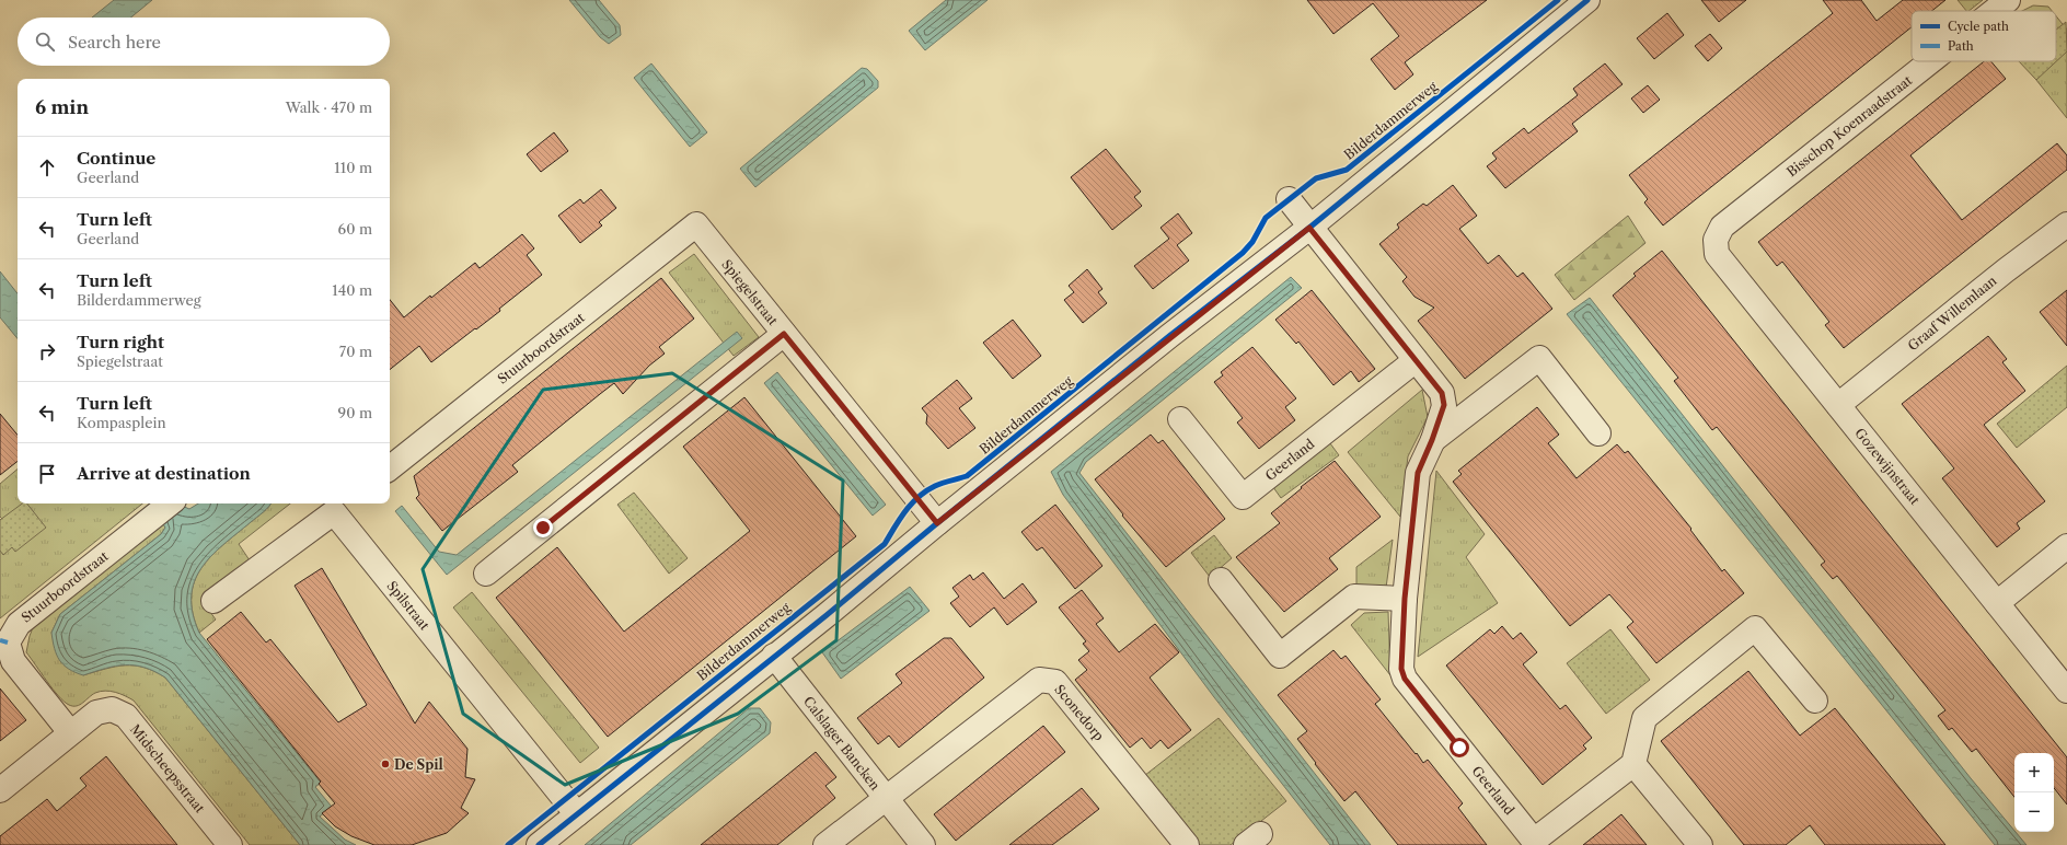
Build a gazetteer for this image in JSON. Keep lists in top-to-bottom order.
{
  "streets": {
    "street": [
      "Bisschop Koenraadstraat",
      "Spiegelstraat",
      "Graaf Willemlaan",
      "Stuurboordstraat",
      "Geerland",
      "Gozewijnstraat",
      "Spilstraat",
      "Sconedorp",
      "Calslager Bancken",
      "Midscheepsstraat"
    ],
    "cycle path": ["Bilderdammerweg"]
  },
  "crossings": [
    ["Bisschop Koenraadstraat", "Gozewijnstraat"],
    ["Spiegelstraat", "Stuurboordstraat"],
    ["Graaf Willemlaan", "Gozewijnstraat"],
    ["Stuurboordstraat", "Midscheepsstraat"],
    ["Sconedorp", "Calslager Bancken"]
  ],
  "places": ["De Spil"],
  "legend": ["Cycle path", "Path"],
  "page": {
    "search": "Search here",
    "heading": ["6 min", "Walk · 470 m"],
    "list": [
      ["Continue", "Geerland", "110 m"],
      ["Turn left", "Geerland", "60 m"],
      ["Turn left", "Bilderdammerweg", "140 m"],
      ["Turn right", "Spiegelstraat", "70 m"],
      ["Turn left", "Kompasplein", "90 m"],
      "Arrive at destination"
    ],
    "map_buttons": ["+", "−"]
  }
}
